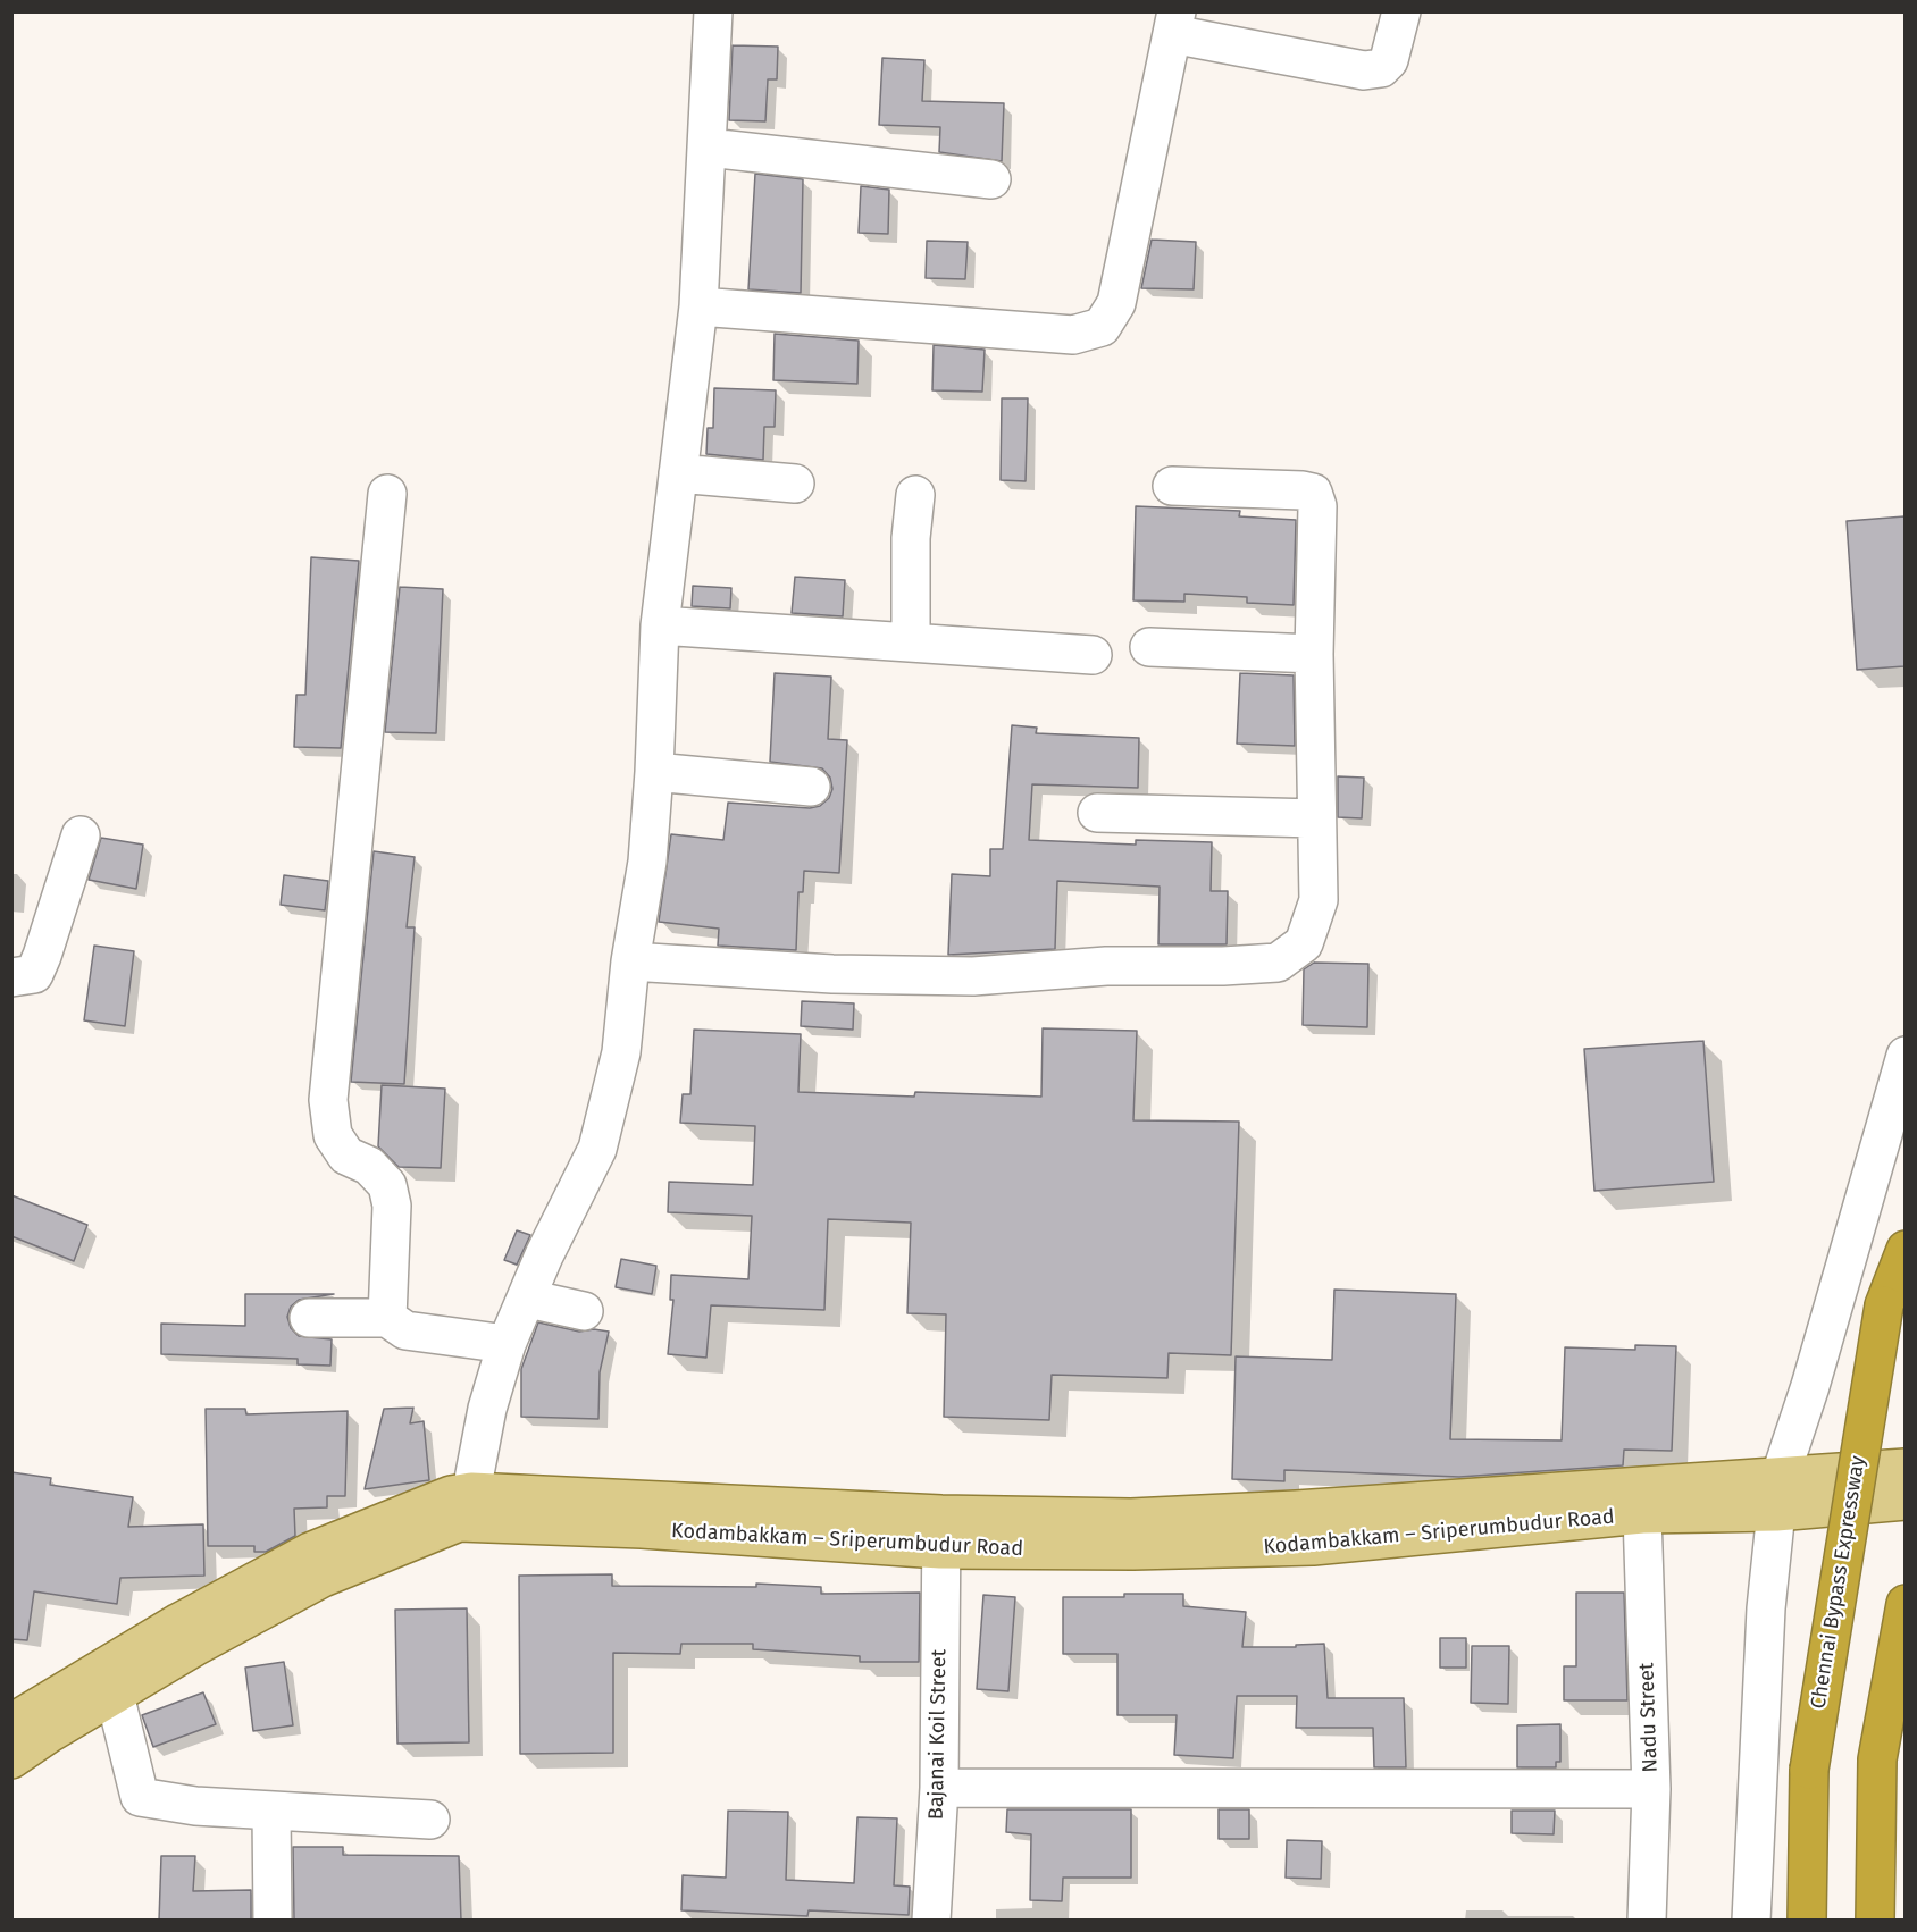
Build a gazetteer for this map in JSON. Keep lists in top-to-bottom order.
{
  "streets": {
    "highway": ["Chennai Bypass Expressway"],
    "main road": ["Kodambakkam – Sriperumbudur Road"],
    "street": ["Nadu Street", "Bajanai Koil Street"]
  },
  "crossings": [
    ["Kodambakkam – Sriperumbudur Road", "Nadu Street"],
    ["Kodambakkam – Sriperumbudur Road", "Bajanai Koil Street"]
  ]
}
